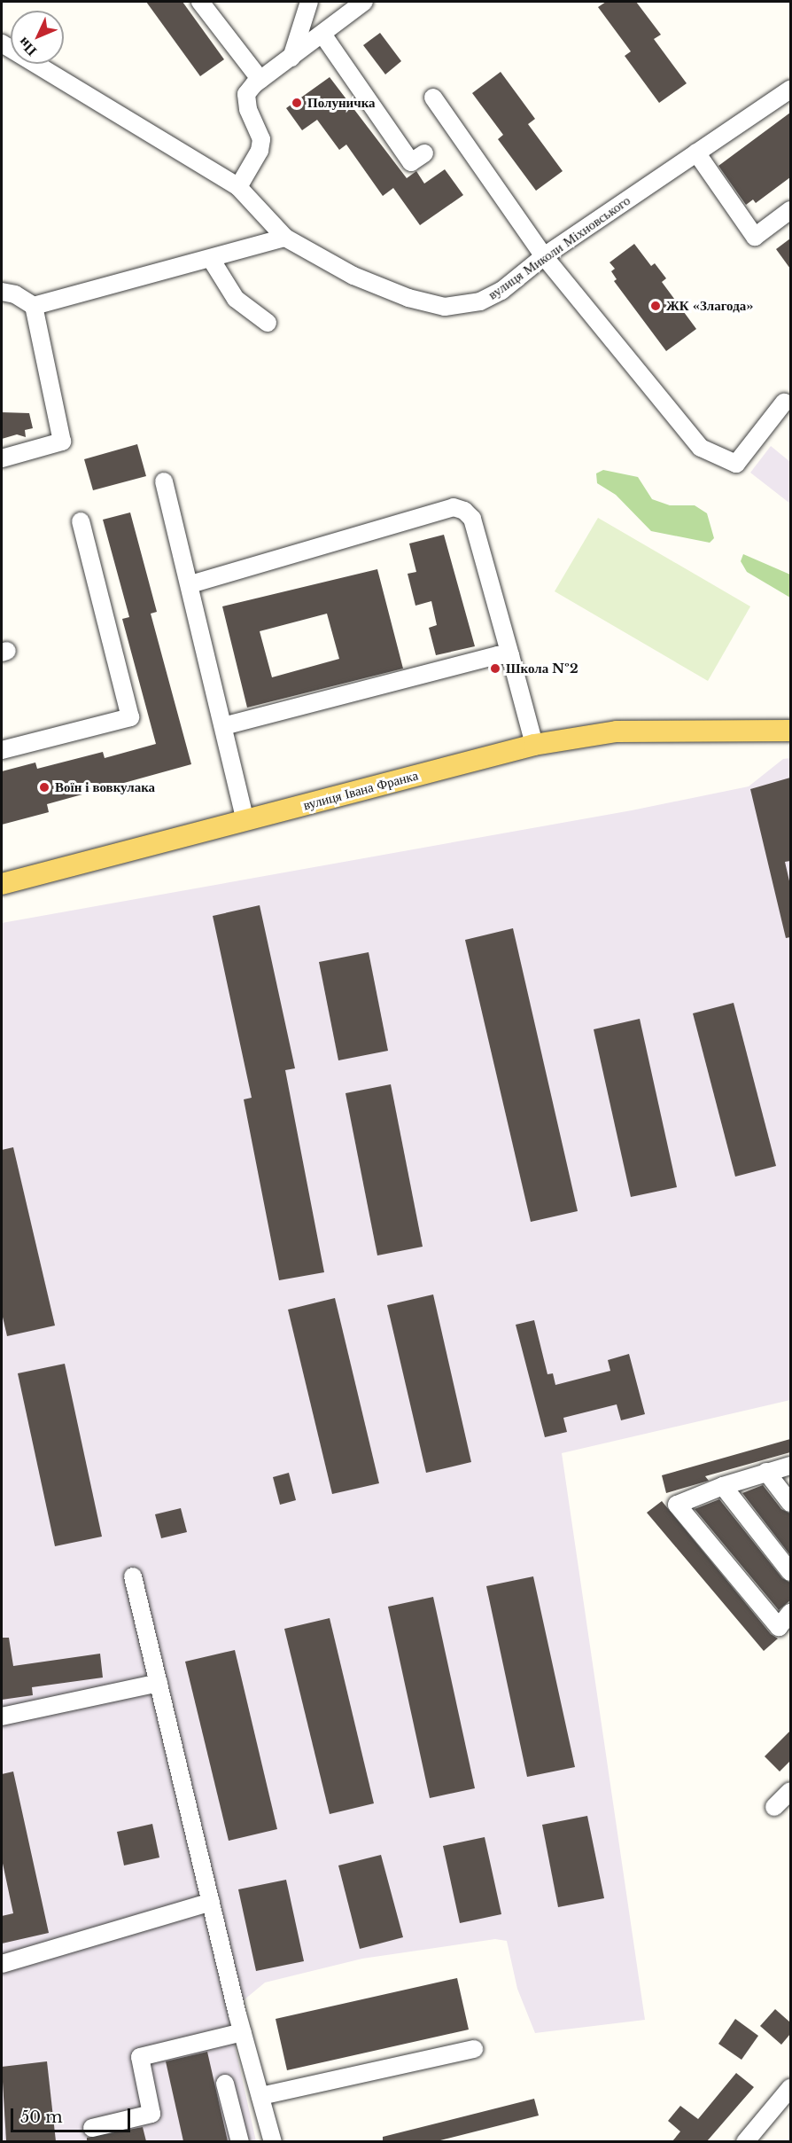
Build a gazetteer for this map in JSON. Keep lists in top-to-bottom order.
{
  "streets": {
    "main road": ["вулиця Івана Франка"],
    "street": ["вулиця Миколи Міхновського"]
  },
  "places": [
    "Полуничка",
    "ЖК «Злагода»",
    "Школа №2",
    "Воїн і вовкулака"
  ],
  "scale_bar": "50 m",
  "north": "bottom left"
}
